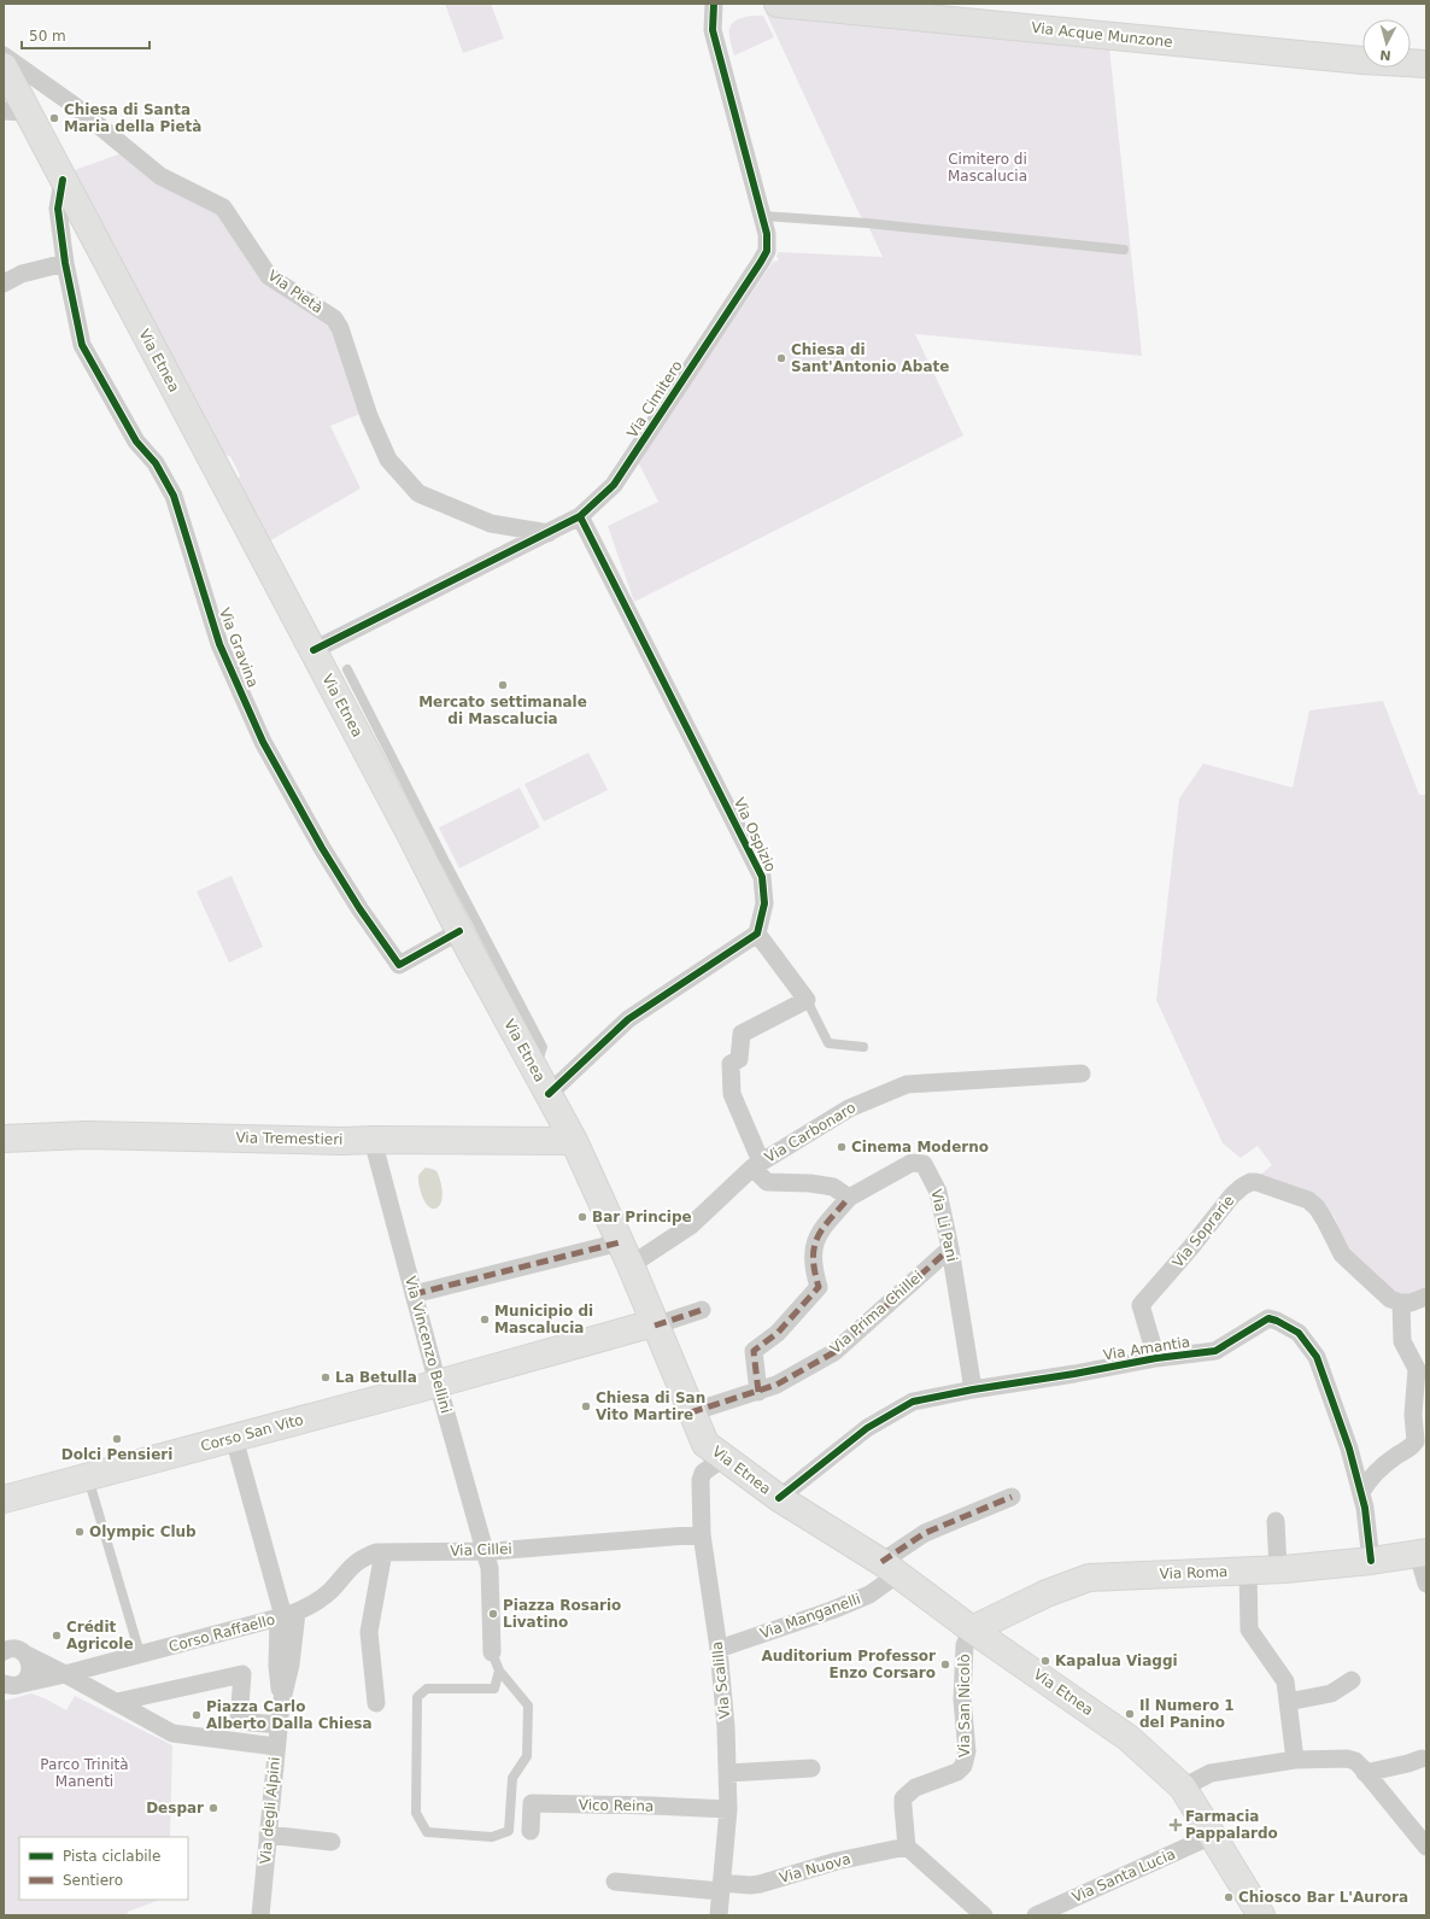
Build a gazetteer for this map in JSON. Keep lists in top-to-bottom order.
{
  "streets": {
    "main road": [
      "Via Acque Munzone",
      "Via Etnea",
      "Via Tremestieri",
      "Corso San Vito",
      "Via Roma"
    ],
    "street": [
      "Via Pietà",
      "Via Cimitero",
      "Via Gravina",
      "Via Ospizio",
      "Via Carbonaro",
      "Via Li Pani",
      "Via Soprarie",
      "Via Prima Chillei",
      "Via Vincenzo Bellini",
      "Via Amantia",
      "Via Cillei",
      "Via Manganelli",
      "Corso Raffaello",
      "Via Scalilla",
      "Via San Nicolò",
      "Vico Reina",
      "Via degli Alpini",
      "Via Nuova",
      "Via Santa Lucia"
    ]
  },
  "crossings": [
    ["Via Pietà", "Via Cimitero"],
    ["Via Etnea", "Via Cimitero"],
    ["Via Etnea", "Via Gravina"],
    ["Via Etnea", "Via Carbonaro"],
    ["Via Etnea", "Via Tremestieri"],
    ["Via Etnea", "Via Prima Chillei"],
    ["Via Etnea", "Via Amantia"],
    ["Via Etnea", "Corso San Vito"],
    ["Via Etnea", "Via Roma"],
    ["Via Etnea", "Via Manganelli"],
    ["Via Etnea", "Via Scalilla"],
    ["Via Etnea", "Via San Nicolò"],
    ["Via Etnea", "Via Santa Lucia"],
    ["Via Cimitero", "Via Ospizio"],
    ["Via Tremestieri", "Via Vincenzo Bellini"],
    ["Via Li Pani", "Via Prima Chillei"],
    ["Via Li Pani", "Via Amantia"],
    ["Via Soprarie", "Via Amantia"],
    ["Via Vincenzo Bellini", "Corso San Vito"],
    ["Via Vincenzo Bellini", "Via Cillei"],
    ["Via Amantia", "Via Roma"],
    ["Corso San Vito", "Corso Raffaello"],
    ["Via Cillei", "Corso Raffaello"],
    ["Via Cillei", "Via Scalilla"],
    ["Via Cillei", "Via degli Alpini"],
    ["Via Roma", "Via San Nicolò"],
    ["Via Manganelli", "Via Scalilla"],
    ["Corso Raffaello", "Via degli Alpini"],
    ["Via Scalilla", "Vico Reina"],
    ["Via Scalilla", "Via Nuova"],
    ["Via San Nicolò", "Via Nuova"]
  ],
  "parks": ["Cimitero di Mascalucia", "Parco Trinità Manenti"],
  "places": {
    "other": [
      "Chiesa di Santa Maria della Pietà",
      "Chiesa di Sant'Antonio Abate",
      "Mercato settimanale di Mascalucia",
      "Cinema Moderno",
      "Bar Principe",
      "Municipio di Mascalucia",
      "La Betulla",
      "Chiesa di San Vito Martire",
      "Dolci Pensieri",
      "Olympic Club",
      "Piazza Rosario Livatino",
      "Crédit Agricole",
      "Kapalua Viaggi",
      "Auditorium Professor Enzo Corsaro",
      "Il Numero 1 del Panino",
      "Piazza Carlo Alberto Dalla Chiesa",
      "Despar",
      "Chiosco Bar L'Aurora"
    ],
    "health": ["Farmacia Pappalardo"]
  },
  "legend": ["Pista ciclabile", "Sentiero"],
  "scale_bar": "50 m",
  "north": "bottom"
}
